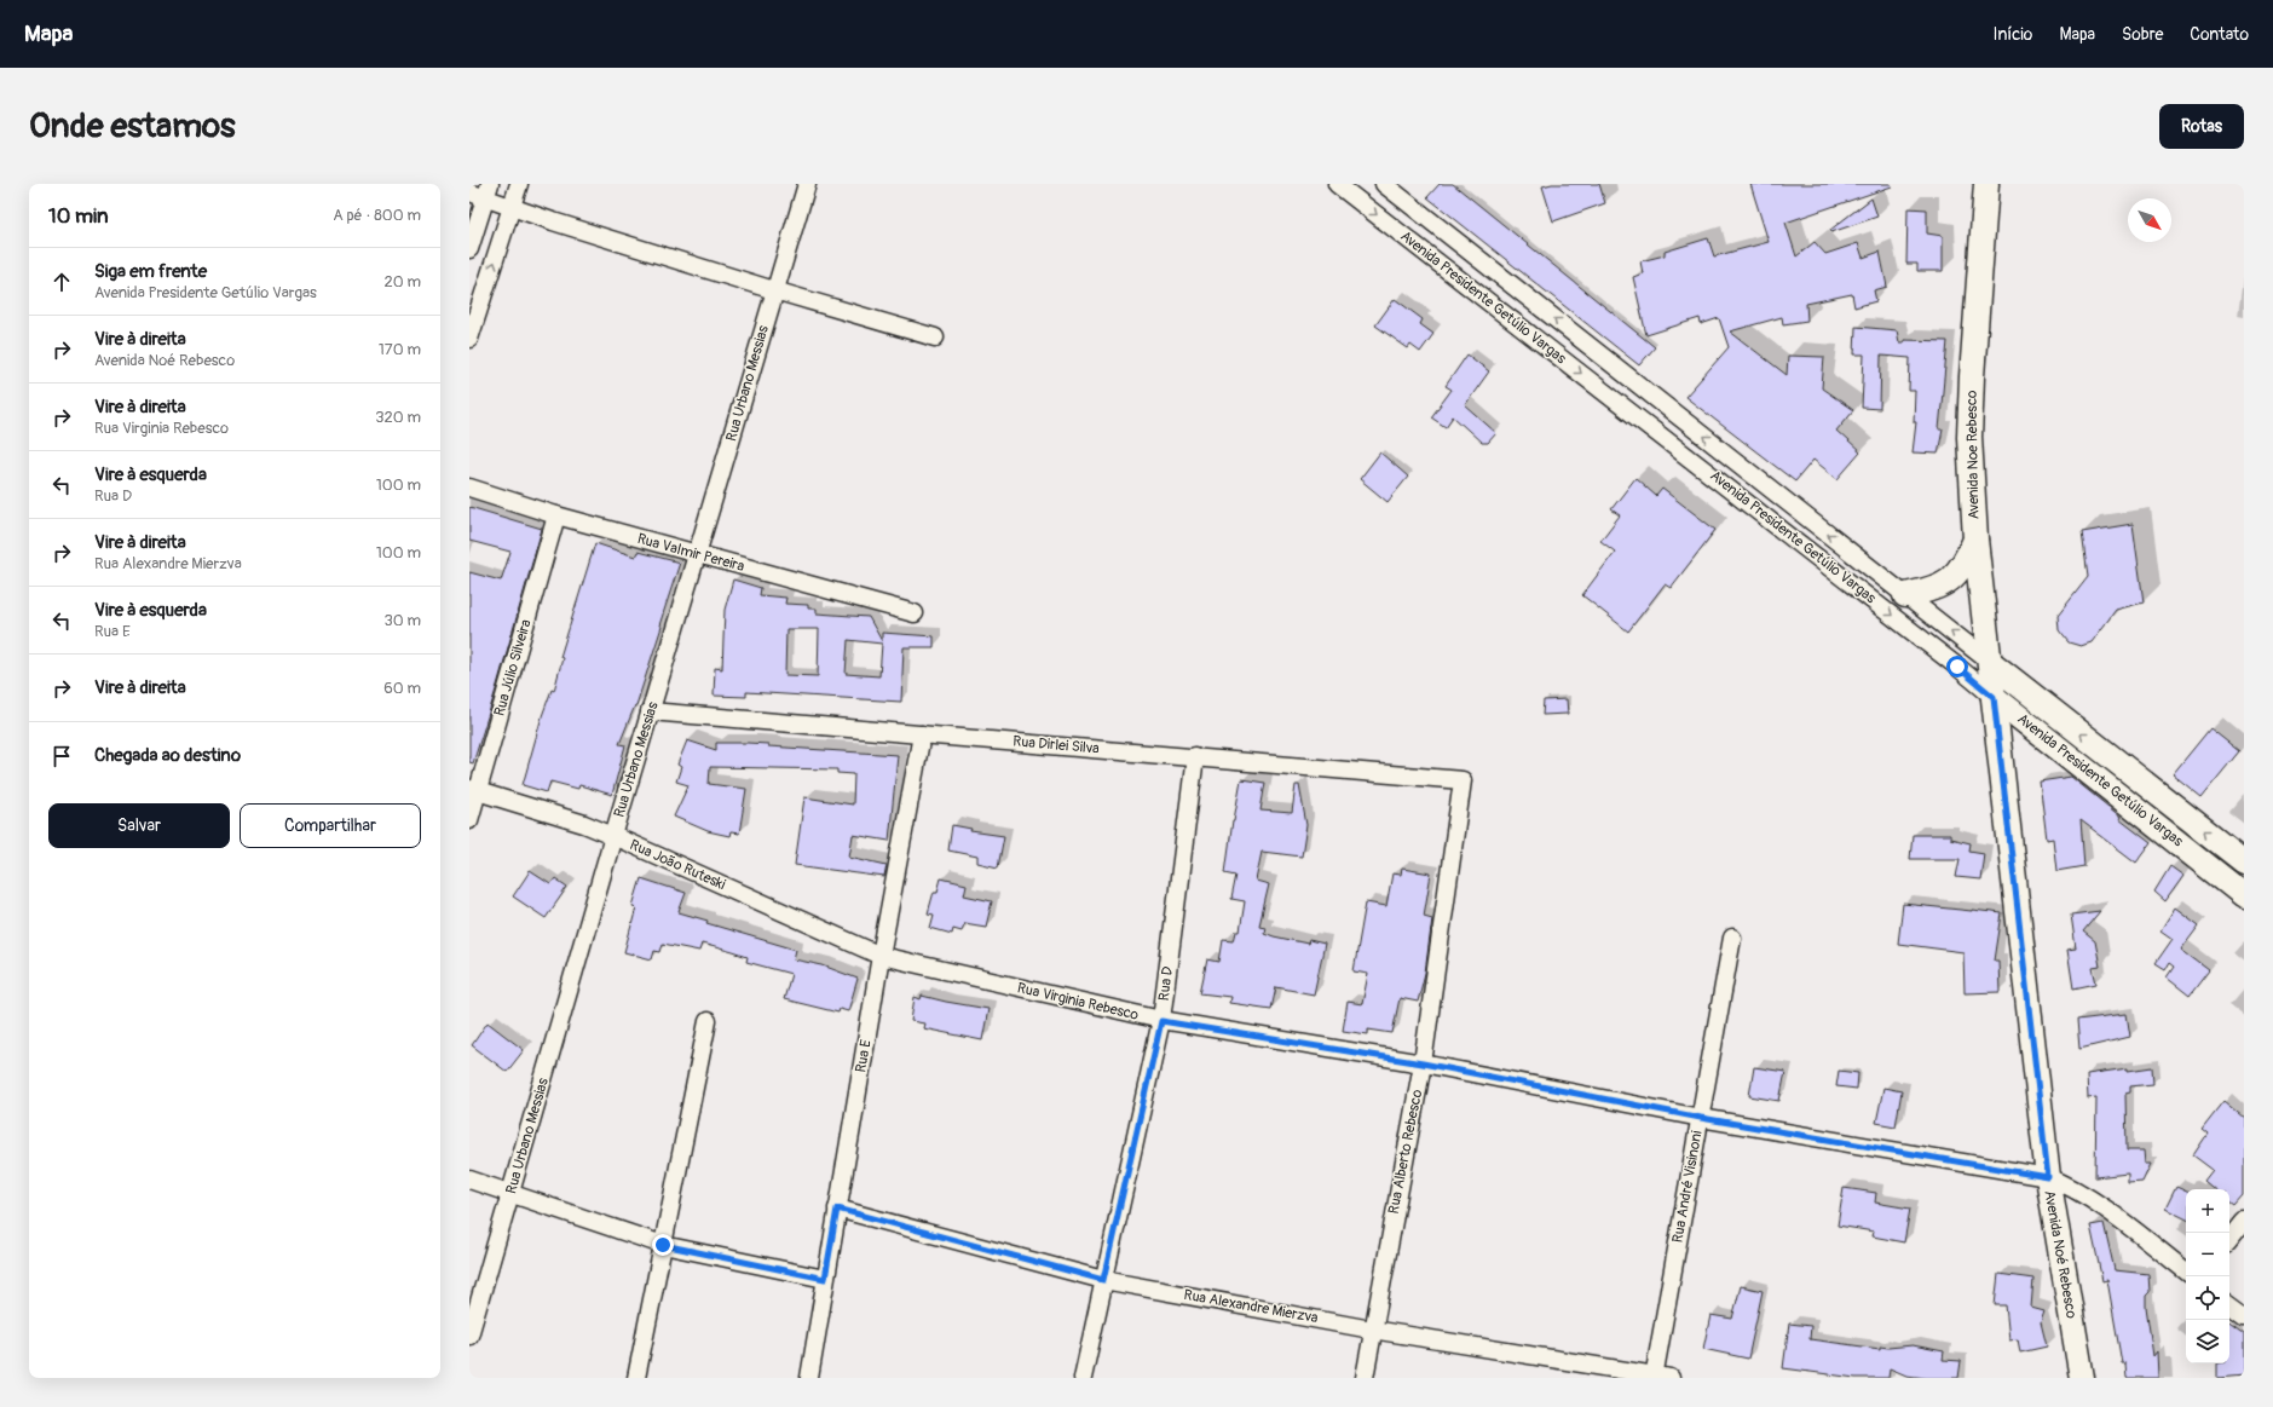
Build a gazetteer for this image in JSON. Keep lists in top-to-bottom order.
{
  "streets": {
    "main road": ["Avenida Presidente Getúlio Vargas", "Avenida Noe Rebesco", "Avenida Noé Rebesco"],
    "street": [
      "Rua Urbano Messias",
      "Rua Valmir Pereira",
      "Rua Júlio Silveira",
      "Rua Dirlei Silva",
      "Rua João Ruteski",
      "Rua D",
      "Rua Virginia Rebesco",
      "Rua E",
      "Rua Alberto Rebesco",
      "Rua André Visinoni",
      "Rua Alexandre Mierzva"
    ]
  },
  "crossings": [
    ["Avenida Presidente Getúlio Vargas", "Avenida Noe Rebesco"],
    ["Avenida Presidente Getúlio Vargas", "Avenida Noé Rebesco"],
    ["Rua Urbano Messias", "Rua Valmir Pereira"],
    ["Rua Urbano Messias", "Rua Dirlei Silva"],
    ["Rua Urbano Messias", "Rua João Ruteski"],
    ["Avenida Noe Rebesco", "Avenida Noé Rebesco"],
    ["Rua Valmir Pereira", "Rua Júlio Silveira"],
    ["Rua Júlio Silveira", "Rua João Ruteski"],
    ["Rua Dirlei Silva", "Rua D"],
    ["Rua Dirlei Silva", "Rua E"],
    ["Rua Dirlei Silva", "Rua Alberto Rebesco"],
    ["Rua João Ruteski", "Rua Virginia Rebesco"],
    ["Rua João Ruteski", "Rua E"],
    ["Rua D", "Rua Virginia Rebesco"],
    ["Rua D", "Rua Alexandre Mierzva"],
    ["Rua Virginia Rebesco", "Rua E"],
    ["Rua Virginia Rebesco", "Rua Alberto Rebesco"],
    ["Rua Virginia Rebesco", "Rua André Visinoni"],
    ["Rua Virginia Rebesco", "Avenida Noé Rebesco"],
    ["Rua E", "Rua Alexandre Mierzva"],
    ["Rua Alberto Rebesco", "Rua Alexandre Mierzva"],
    ["Rua André Visinoni", "Rua Alexandre Mierzva"]
  ],
  "north": "bottom right",
  "page": {
    "header": "Mapa",
    "nav": [
      "Início",
      "Mapa",
      "Sobre",
      "Contato"
    ],
    "buttons": [
      "Rotas",
      ["Salvar", "Compartilhar"]
    ],
    "title": "Onde estamos",
    "heading": ["10 min", "A pé · 800 m"],
    "list": [
      ["Siga em frente", "Avenida Presidente Getúlio Vargas", "20 m"],
      ["Vire à direita", "Avenida Noé Rebesco", "170 m"],
      ["Vire à direita", "Rua Virginia Rebesco", "320 m"],
      ["Vire à esquerda", "Rua D", "100 m"],
      ["Vire à direita", "Rua Alexandre Mierzva", "100 m"],
      ["Vire à esquerda", "Rua E", "30 m"],
      ["Vire à direita", "60 m"],
      "Chegada ao destino"
    ],
    "map_buttons": ["+", "−"]
  }
}
